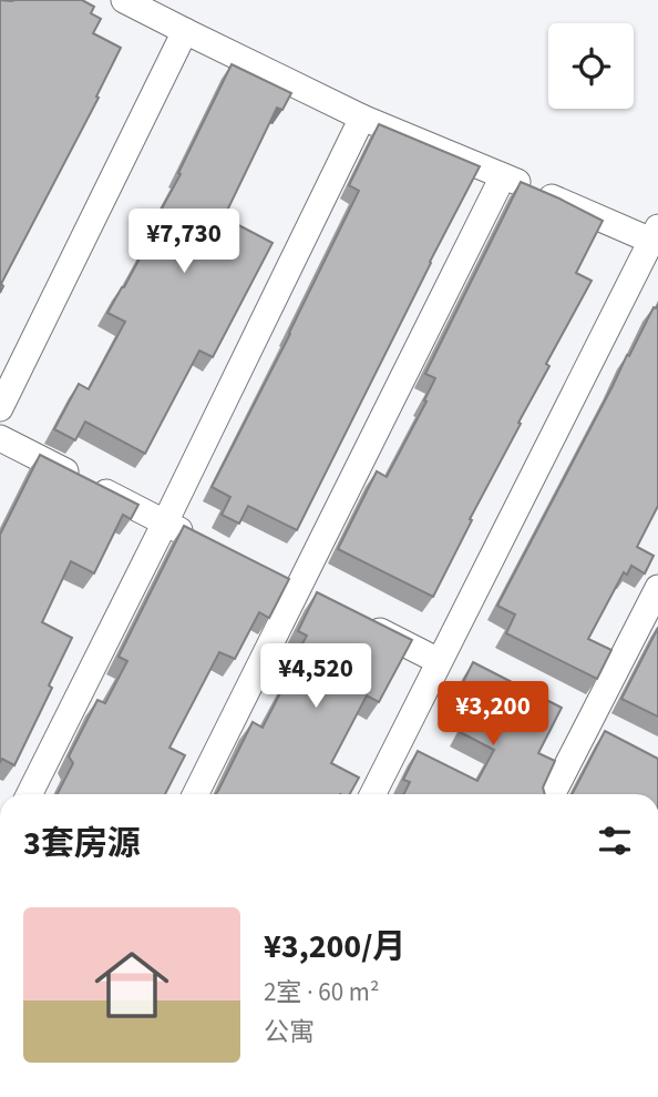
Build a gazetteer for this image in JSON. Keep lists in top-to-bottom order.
{
  "page": {
    "price": ["¥7,730", "¥4,520", "¥3,200"],
    "heading": "3套房源",
    "list": [
      {
        "name": "¥3,200/月",
        "note": "2室 · 60 m² · 公寓"
      }
    ]
  }
}
